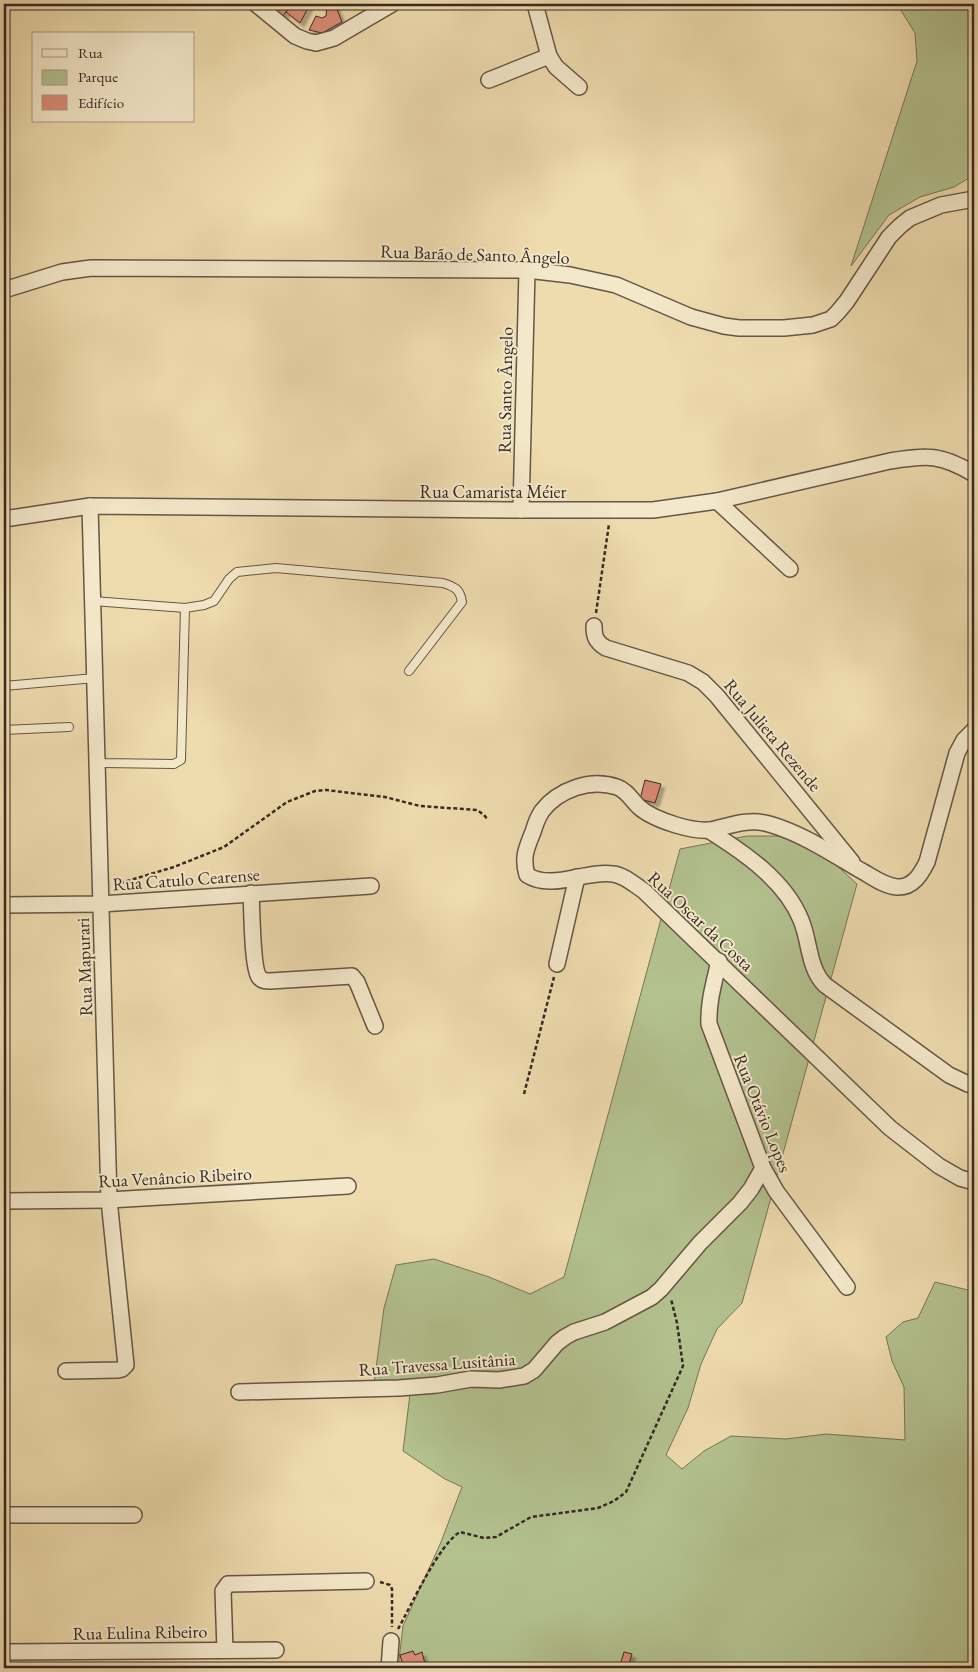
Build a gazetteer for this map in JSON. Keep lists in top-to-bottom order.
{
  "streets": {
    "street": [
      "Rua Barão de Santo Ângelo",
      "Rua Santo Ângelo",
      "Rua Camarista Méier",
      "Rua Julieta Rezende",
      "Rua Catulo Cearense",
      "Rua Oscar da Costa",
      "Rua Mapurari",
      "Rua Otávio Lopes",
      "Rua Venâncio Ribeiro",
      "Rua Travessa Lusitânia",
      "Rua Eulina Ribeiro"
    ]
  },
  "crossings": [
    ["Rua Barão de Santo Ângelo", "Rua Santo Ângelo"],
    ["Rua Santo Ângelo", "Rua Camarista Méier"],
    ["Rua Camarista Méier", "Rua Mapurari"],
    ["Rua Julieta Rezende", "Rua Oscar da Costa"],
    ["Rua Catulo Cearense", "Rua Mapurari"],
    ["Rua Oscar da Costa", "Rua Otávio Lopes"],
    ["Rua Mapurari", "Rua Venâncio Ribeiro"],
    ["Rua Otávio Lopes", "Rua Travessa Lusitânia"]
  ],
  "legend": ["Rua", "Parque", "Edifício"]
}
